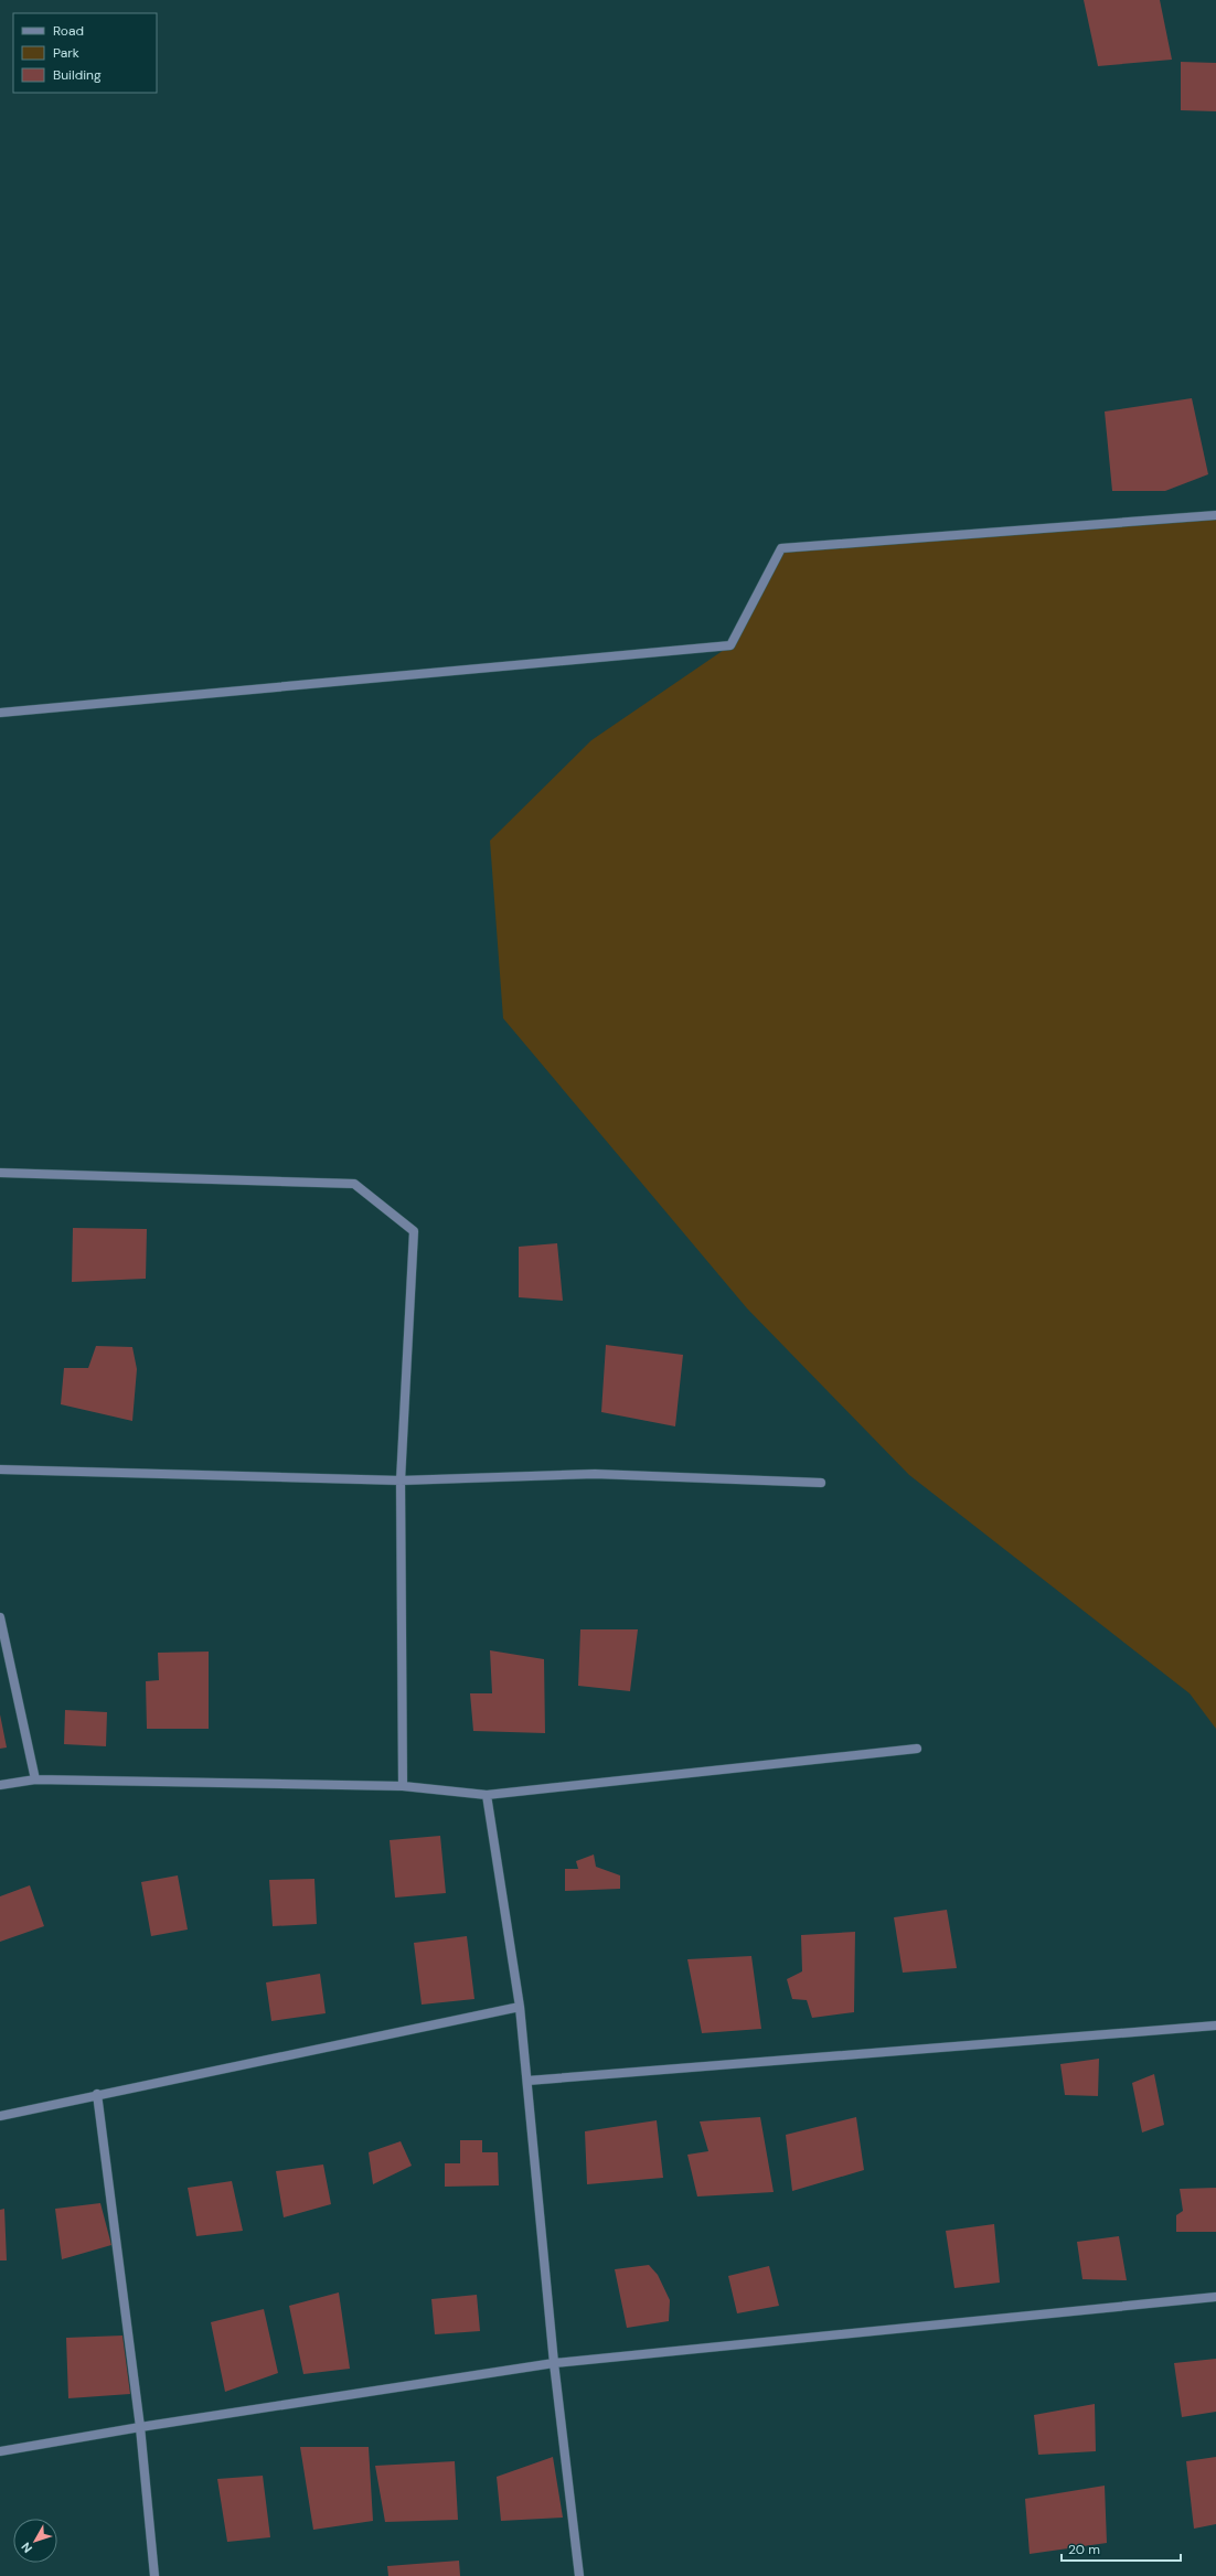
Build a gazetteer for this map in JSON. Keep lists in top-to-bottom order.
{
  "legend": ["Road", "Park", "Building"],
  "scale_bar": "20 m",
  "north": "bottom left"
}
